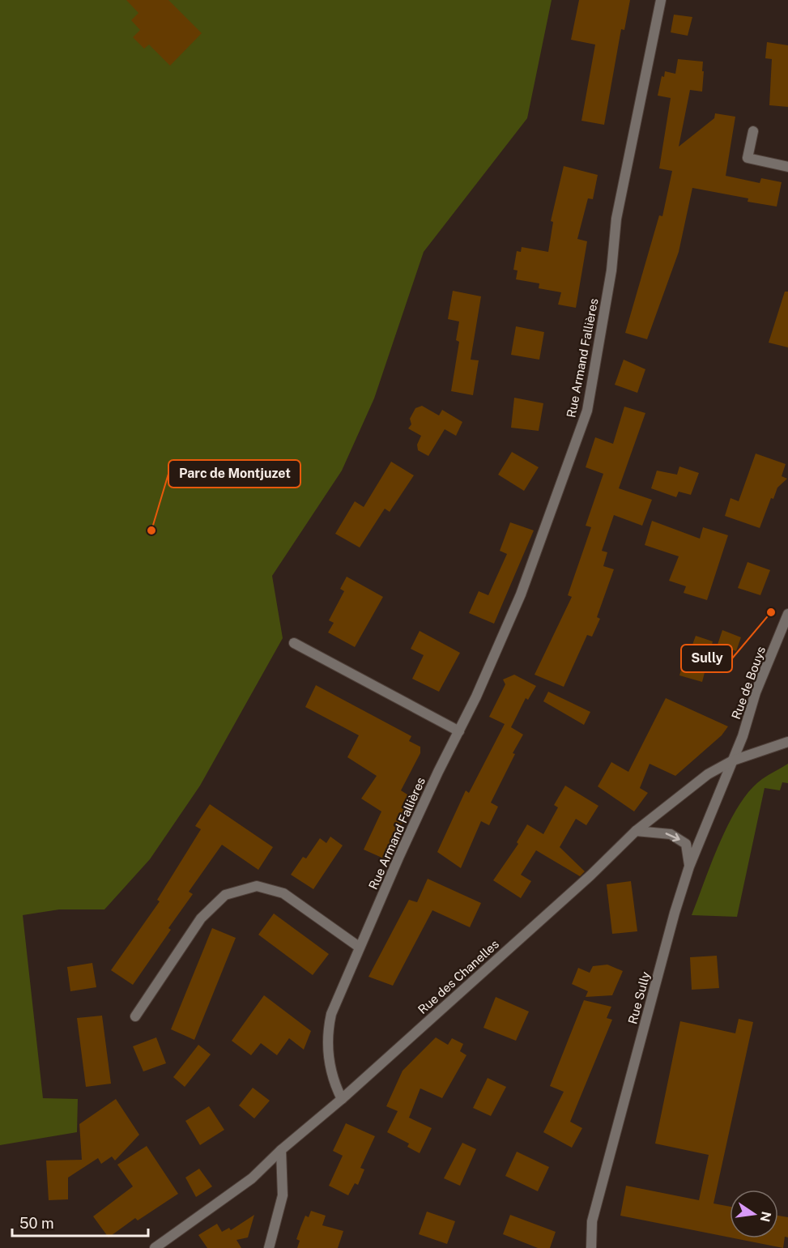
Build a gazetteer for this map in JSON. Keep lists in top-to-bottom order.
{
  "streets": {
    "street": [
      "Rue Armand Fallières",
      "Rue de Bouys",
      "Rue des Chanelles",
      "Rue Sully"
    ]
  },
  "crossings": [
    ["Rue Armand Fallières", "Rue des Chanelles"],
    ["Rue de Bouys", "Rue des Chanelles"],
    ["Rue de Bouys", "Rue Sully"],
    ["Rue des Chanelles", "Rue Sully"]
  ],
  "places": ["Parc de Montjuzet", "Sully"],
  "scale_bar": "50 m",
  "north": "right"
}
